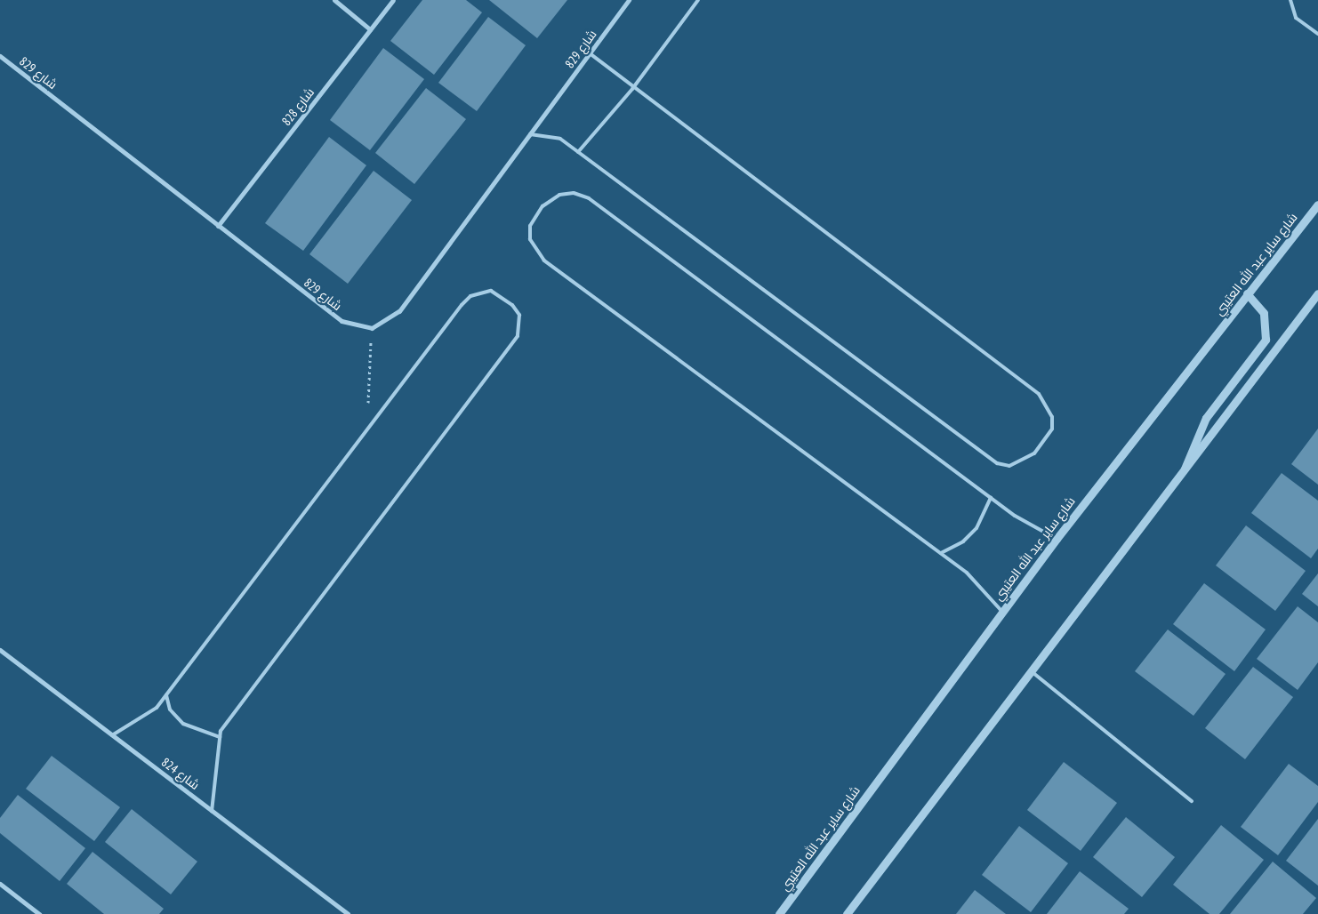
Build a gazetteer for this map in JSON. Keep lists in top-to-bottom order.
{
  "streets": {
    "street": [
      "شارع 829",
      "شارع 828",
      "شارع ساير عبد الله العتيبي",
      "شارع 824"
    ]
  },
  "crossings": [
    ["شارع 829", "شارع 828"]
  ]
}
